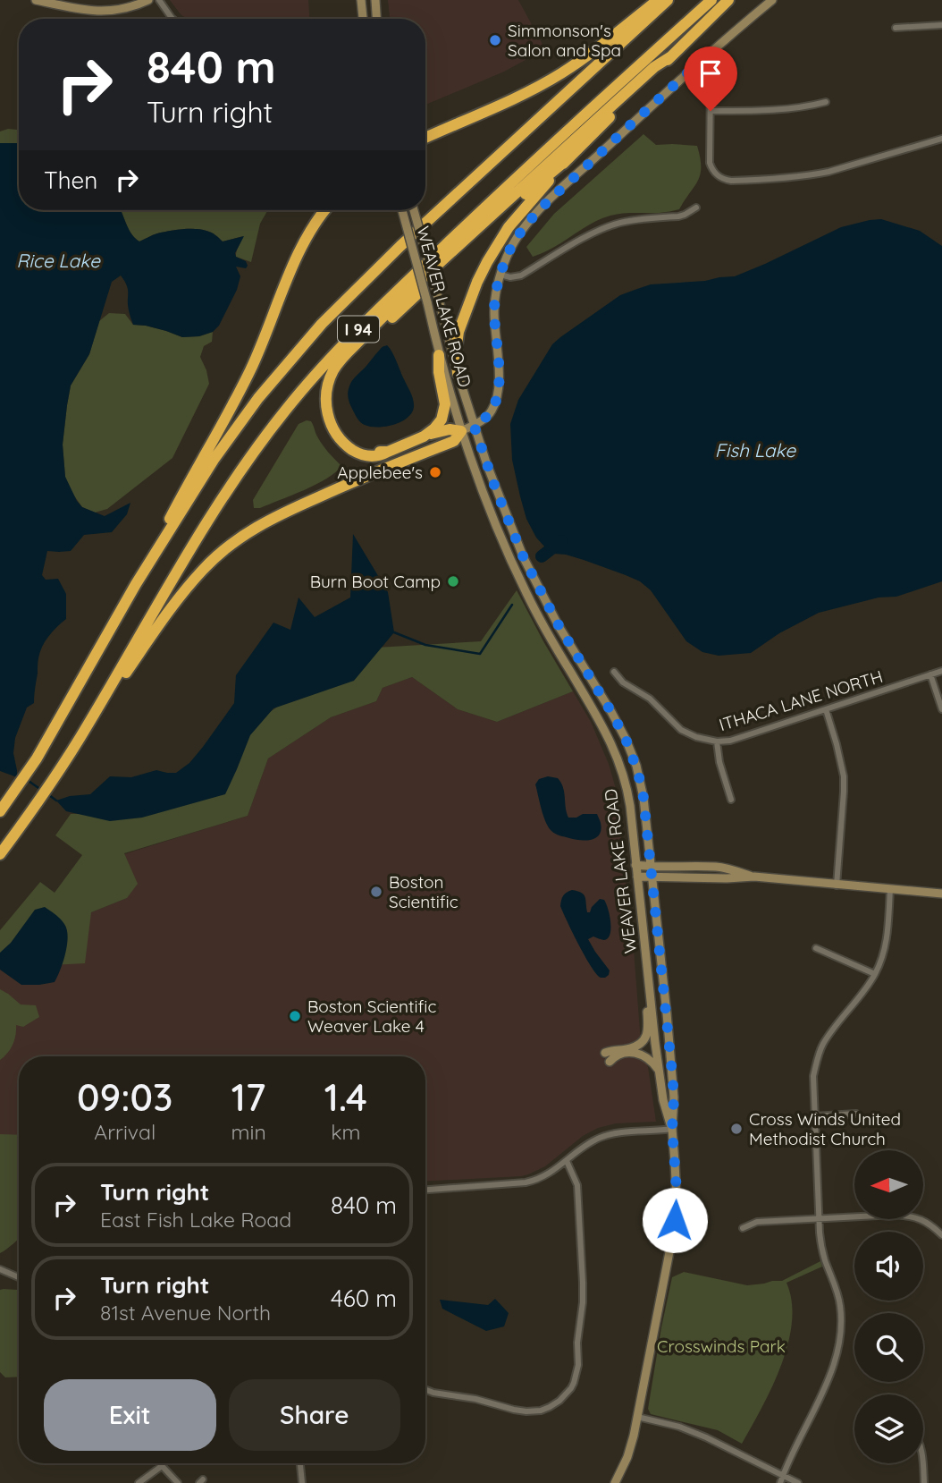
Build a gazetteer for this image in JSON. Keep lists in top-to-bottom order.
{
  "streets": {
    "highway": ["I 94"],
    "main road": ["WEAVER LAKE ROAD"],
    "street": ["ITHACA LANE NORTH"]
  },
  "water": ["Rice Lake", "Fish Lake"],
  "parks": ["Crosswinds Park"],
  "places": [
    "Simmonson's Salon and Spa",
    "Applebee's",
    "Burn Boot Camp",
    "Boston Scientific",
    "Boston Scientific Weaver Lake 4",
    "Cross Winds United Methodist Church"
  ],
  "north": "left",
  "page": {
    "turn": ["840 m", "Turn right"],
    "then": "Then",
    "eta": [
      "09:03",
      "Arrival",
      "17",
      "min",
      "1.4",
      "km"
    ],
    "list": [
      {
        "name": "Turn right",
        "note": "East Fish Lake Road",
        "value": "840 m"
      },
      {
        "name": "Turn right",
        "note": "81st Avenue North",
        "value": "460 m"
      }
    ],
    "buttons": ["Exit", "Share"]
  }
}
